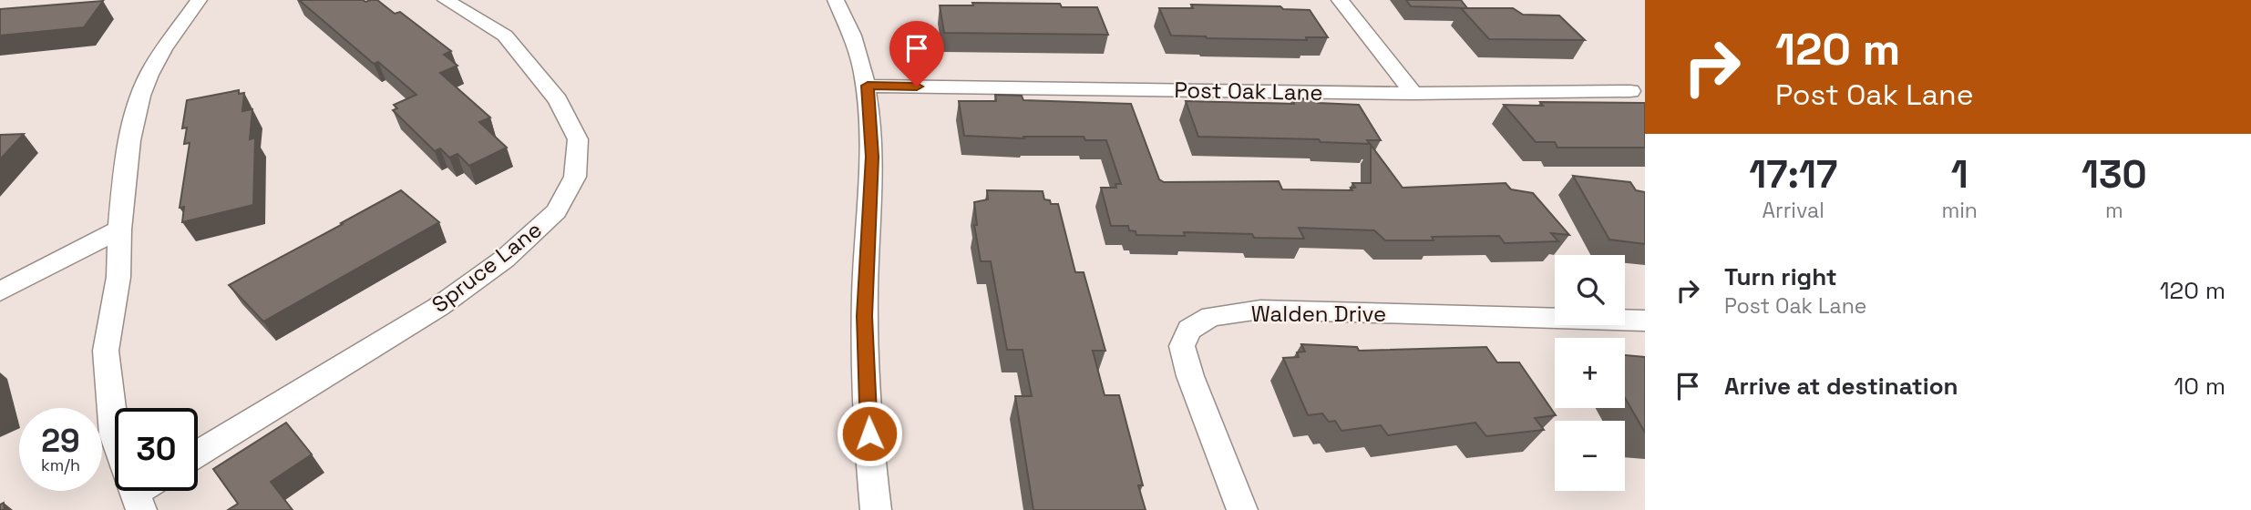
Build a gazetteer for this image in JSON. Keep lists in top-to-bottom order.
{
  "streets": {
    "street": ["Post Oak Lane", "Spruce Lane", "Walden Drive"]
  },
  "page": {
    "turn": ["120 m", "Post Oak Lane"],
    "eta": [
      "17:17",
      "Arrival",
      "1",
      "min",
      "130",
      "m"
    ],
    "list": [
      {
        "name": "Turn right",
        "note": "Post Oak Lane",
        "value": "120 m"
      },
      {
        "name": "Arrive at destination",
        "value": "10 m"
      }
    ],
    "map_buttons": ["+", "−"],
    "speed": "29 km/h",
    "limit": "30"
  }
}
